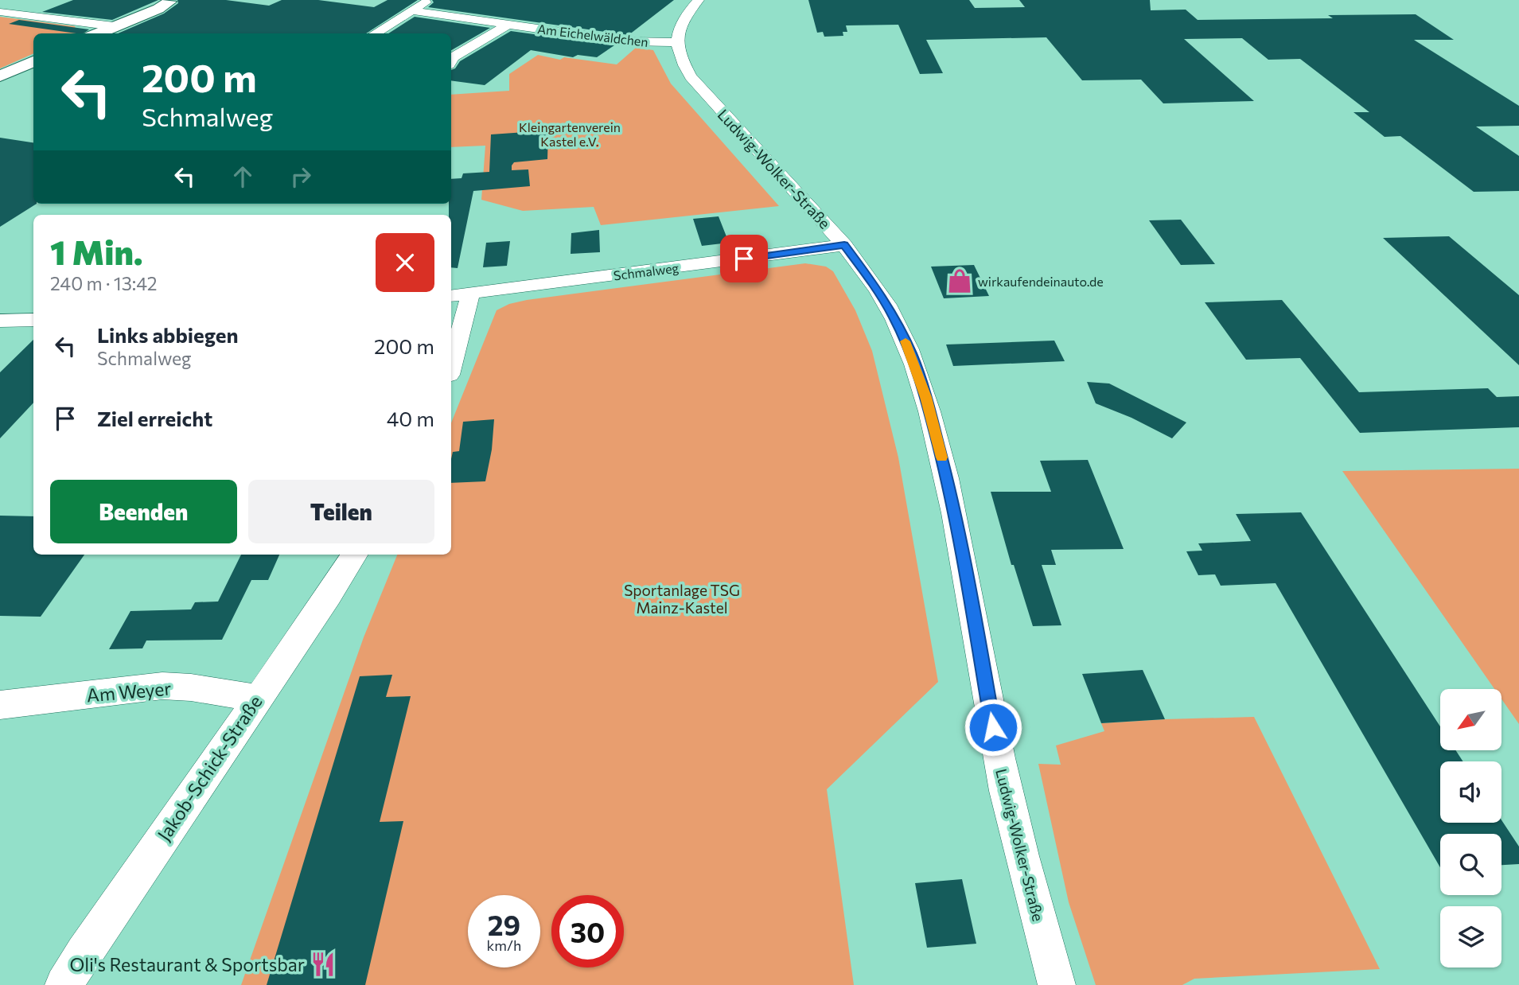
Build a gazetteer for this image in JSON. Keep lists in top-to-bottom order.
{
  "streets": {
    "street": [
      "Am Eichelwäldchen",
      "Ludwig-Wolker-Straße",
      "Schmalweg",
      "Am Weyer",
      "Jakob-Schick-Straße"
    ]
  },
  "crossings": [
    ["Am Eichelwäldchen", "Ludwig-Wolker-Straße"],
    ["Ludwig-Wolker-Straße", "Schmalweg"],
    ["Am Weyer", "Jakob-Schick-Straße"]
  ],
  "parks": ["Kleingartenverein Kastel e.V.", "Sportanlage TSG Mainz-Kastel"],
  "places": {
    "shop": ["wirkaufendeinauto.de"],
    "restaurant": ["Oli's Restaurant & Sportsbar"]
  },
  "north": "bottom left",
  "page": {
    "turn": ["200 m", "Schmalweg"],
    "heading": ["1 Min.", "240 m · 13:42"],
    "list": [
      {
        "name": "Links abbiegen",
        "note": "Schmalweg",
        "value": "200 m"
      },
      {
        "name": "Ziel erreicht",
        "value": "40 m"
      }
    ],
    "buttons": ["Beenden", "Teilen"],
    "speed": "29 km/h",
    "limit": "30"
  }
}
